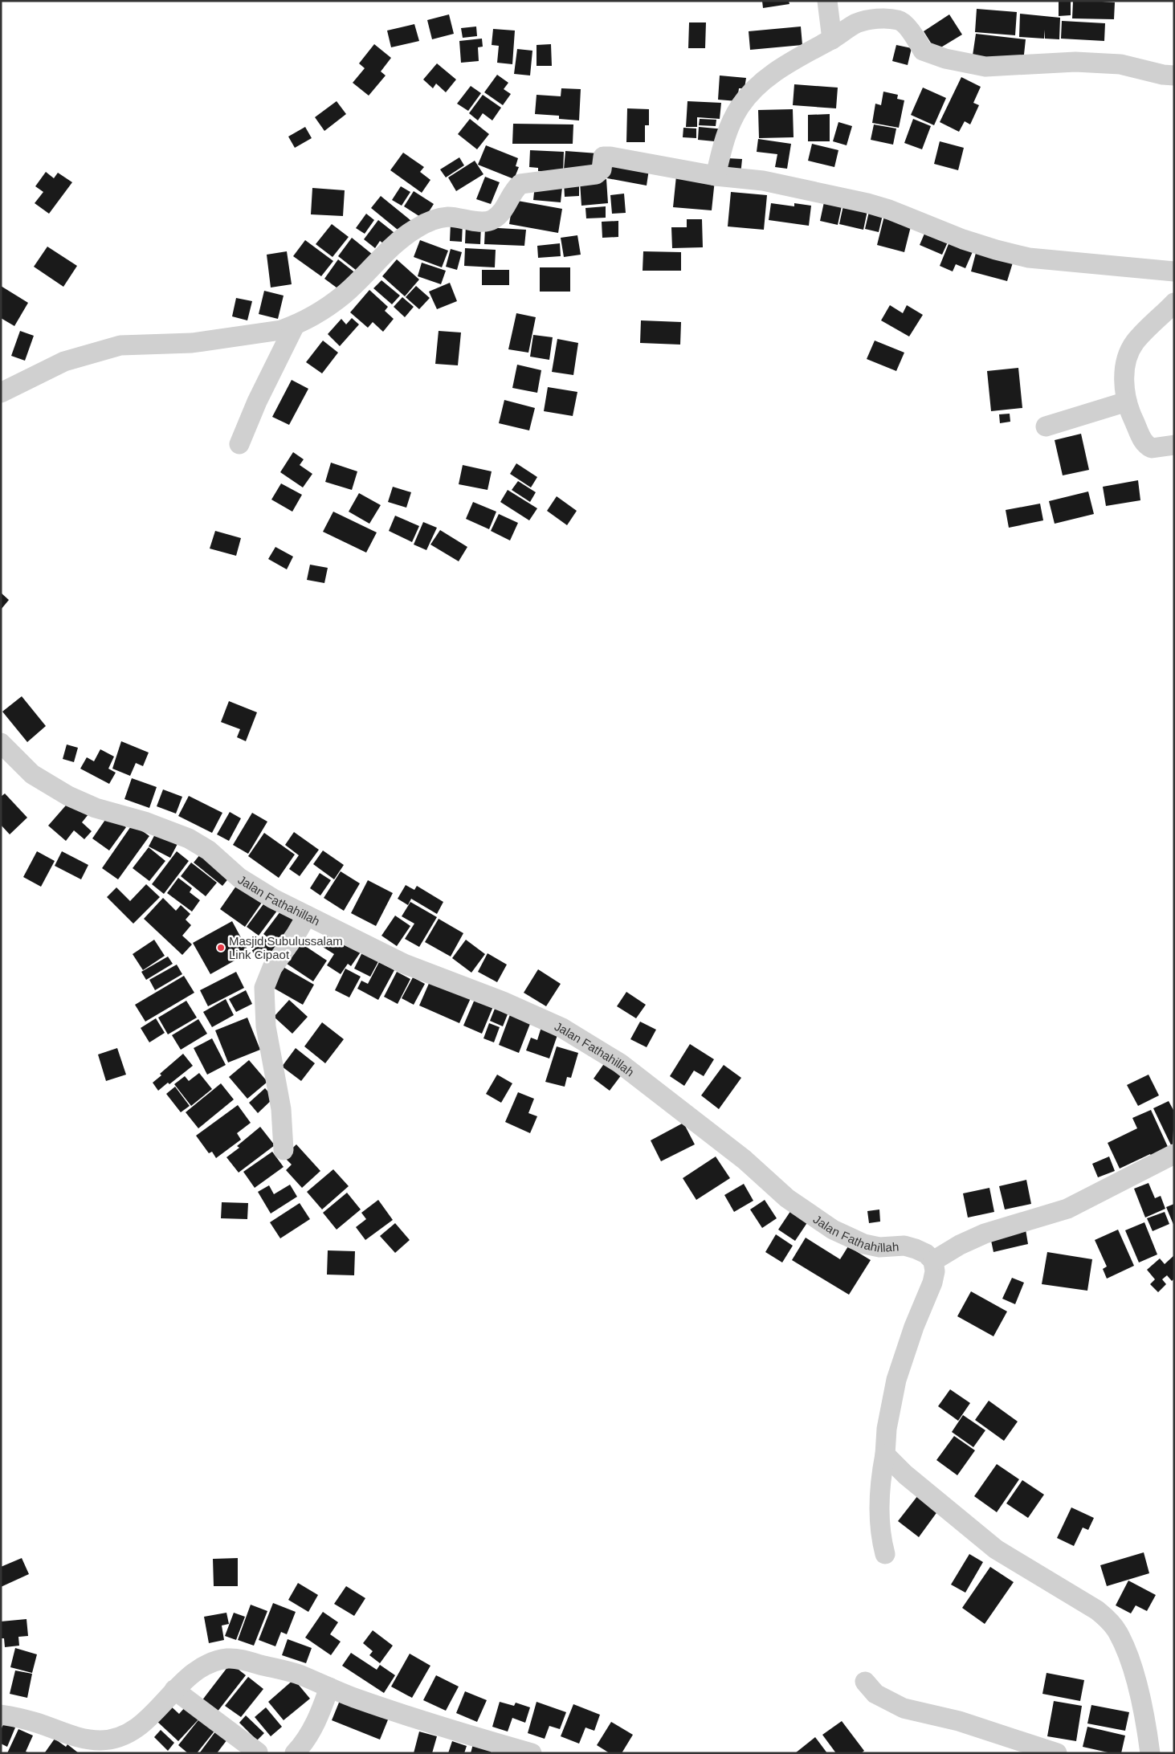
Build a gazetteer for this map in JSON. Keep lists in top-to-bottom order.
{
  "streets": {
    "street": ["Jalan Fathahillah"]
  },
  "places": ["Masjid Subulussalam Link Cipaot"]
}
